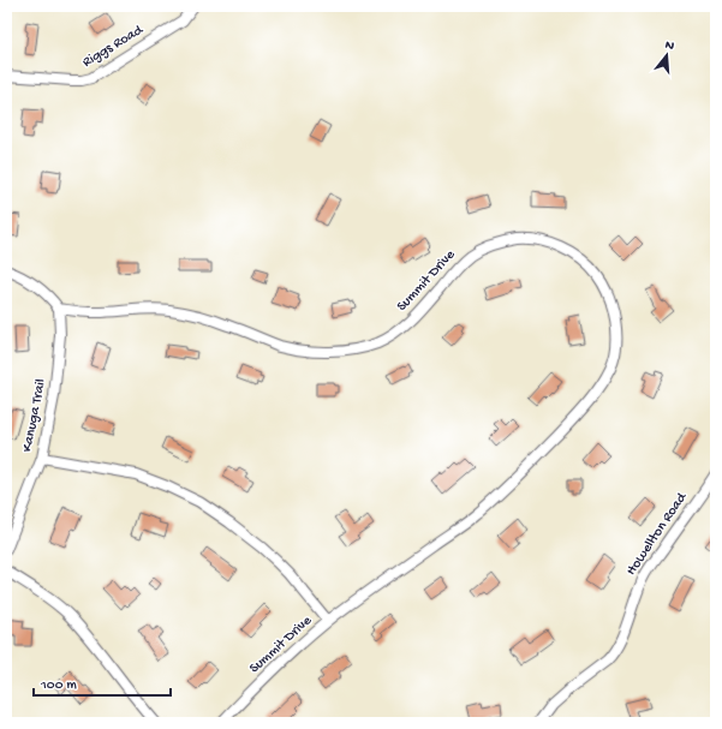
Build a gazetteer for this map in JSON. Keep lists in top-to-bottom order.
{
  "streets": {
    "street": [
      "Riggs Road",
      "Summit Drive",
      "Kanuga Trail",
      "Howellton Road"
    ]
  },
  "crossings": [
    ["Summit Drive", "Kanuga Trail"]
  ],
  "scale_bar": "100 m",
  "north": "top"
}
